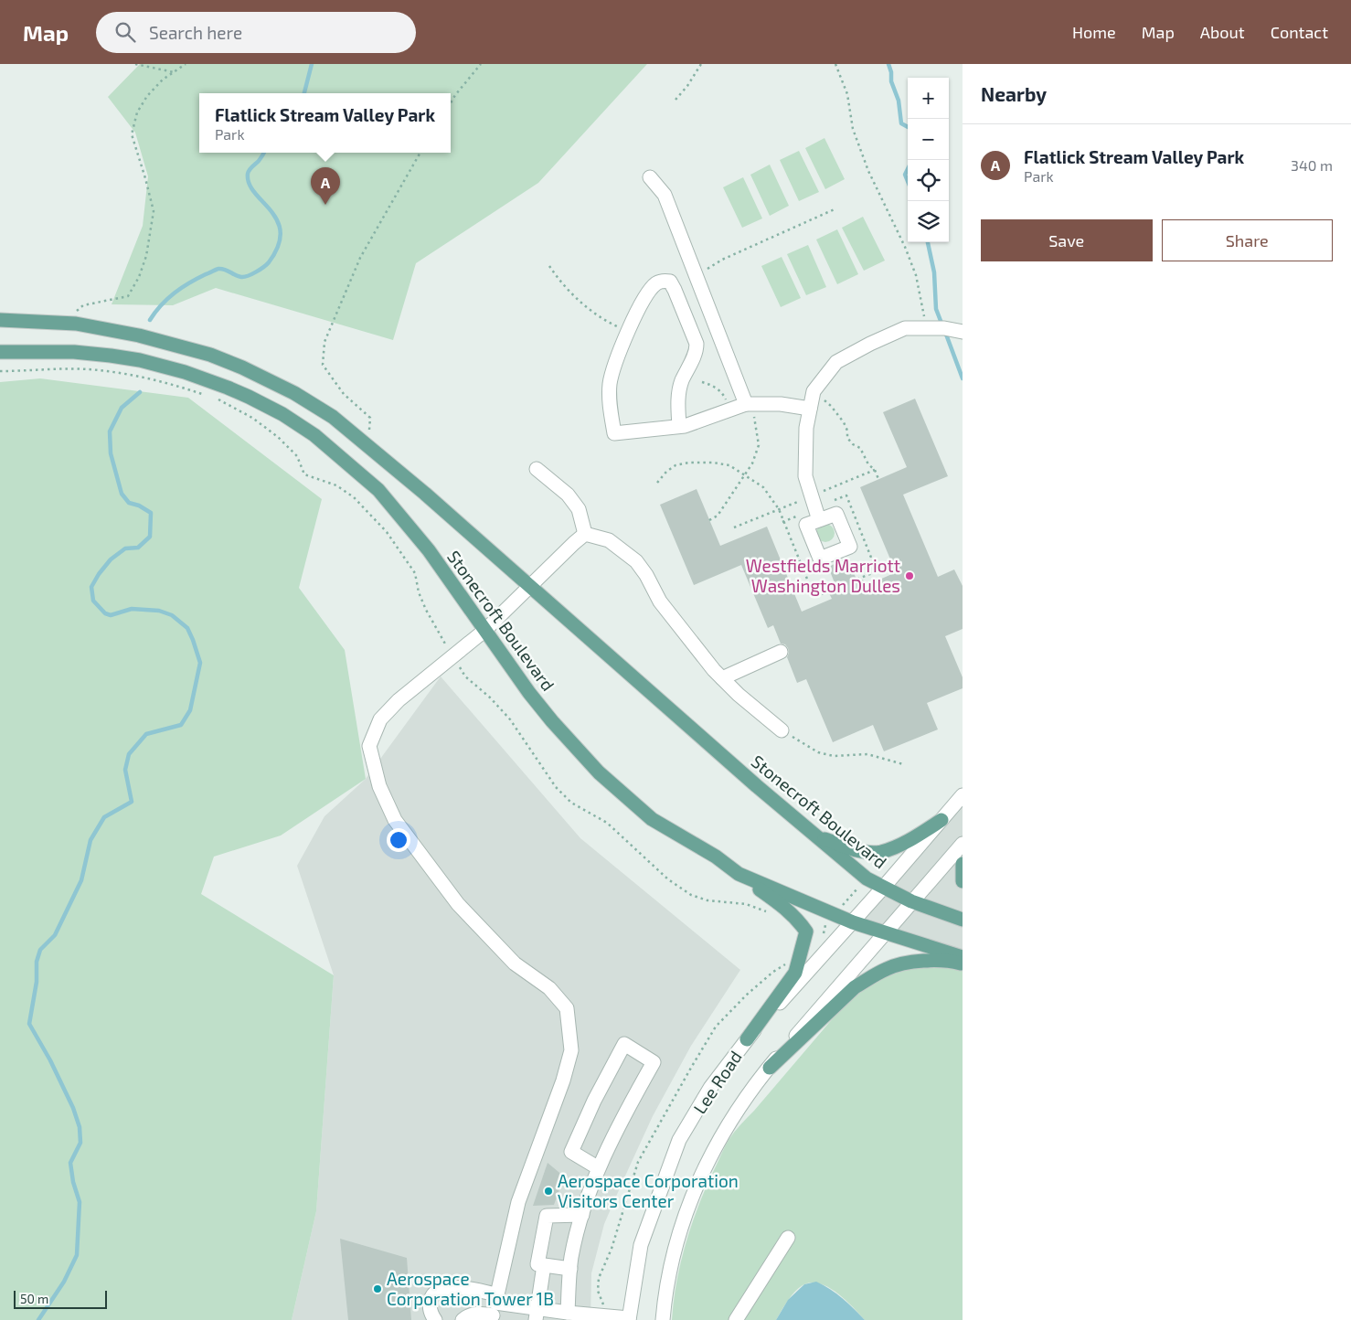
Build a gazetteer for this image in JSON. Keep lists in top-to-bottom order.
{
  "streets": {
    "main road": ["Stonecroft Boulevard"],
    "street": ["Lee Road"]
  },
  "crossings": [
    ["Stonecroft Boulevard", "Lee Road"]
  ],
  "places": ["Westfields Marriott Washington Dulles", "Aerospace Corporation Visitors Center", "Aerospace Corporation Tower 1B"],
  "scale_bar": "50 m",
  "page": {
    "header": "Map",
    "search": "Search here",
    "nav": [
      "Home",
      "Map",
      "About",
      "Contact"
    ],
    "heading": "Nearby",
    "map_buttons": ["+", "−"],
    "popup": ["Flatlick Stream Valley Park", "Park"],
    "list": [
      {
        "mark": "A",
        "name": "Flatlick Stream Valley Park",
        "note": "Park",
        "value": "340 m"
      }
    ],
    "pins": "A",
    "buttons": ["Save", "Share"],
    "scale": "50 m"
  }
}
